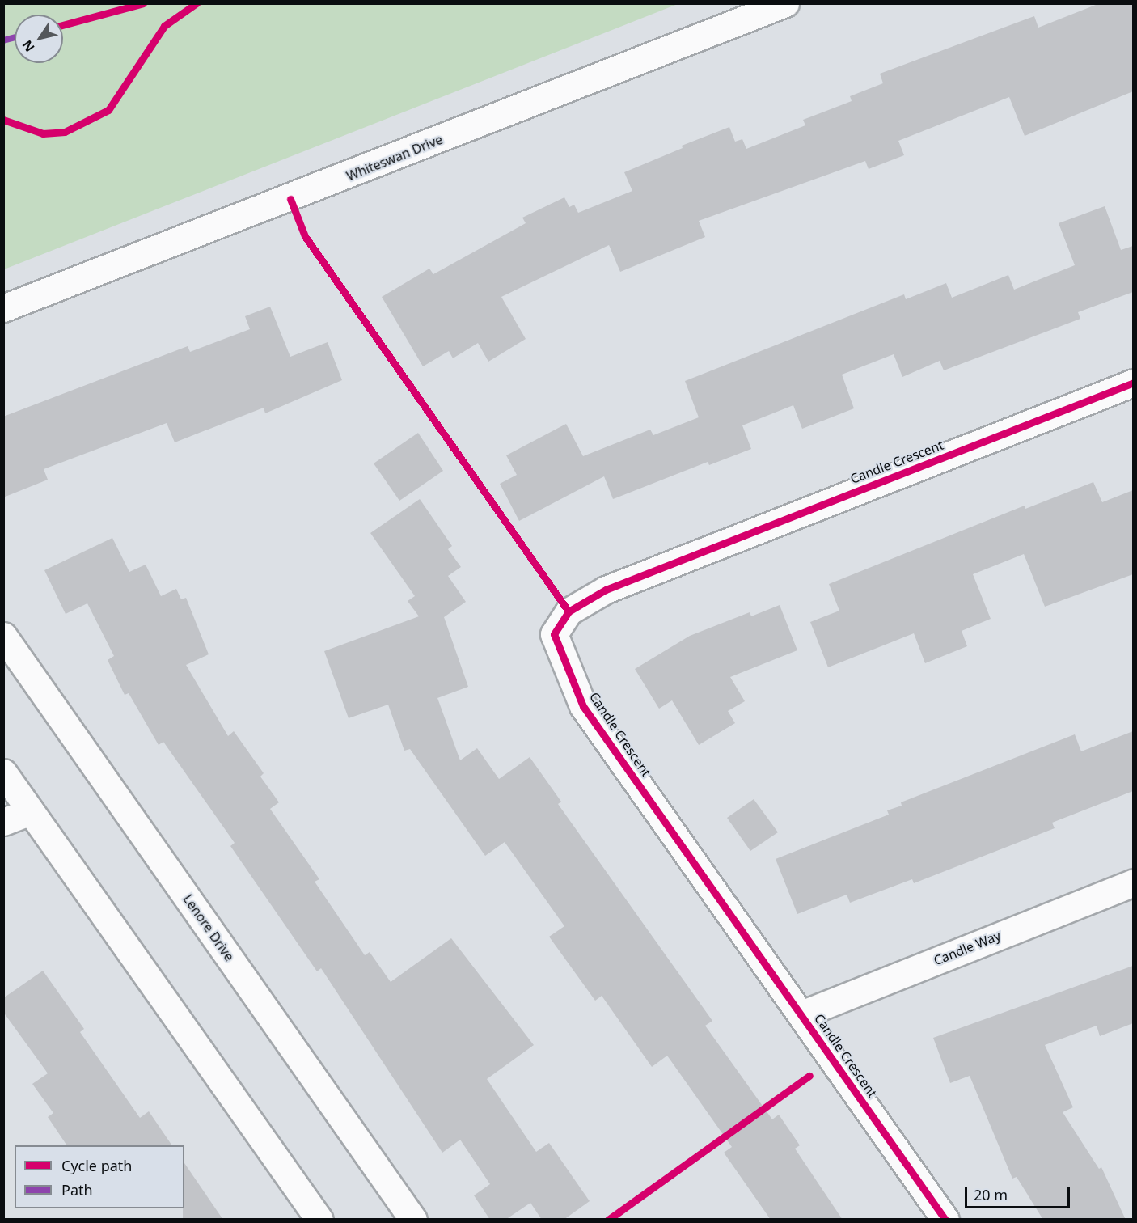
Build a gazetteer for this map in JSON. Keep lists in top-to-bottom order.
{
  "streets": {
    "street": [
      "Whiteswan Drive",
      "Candle Crescent",
      "Lenore Drive",
      "Candle Way"
    ]
  },
  "crossings": [
    ["Candle Crescent", "Candle Way"]
  ],
  "legend": ["Cycle path", "Path"],
  "scale_bar": "20 m",
  "north": "bottom left"
}
